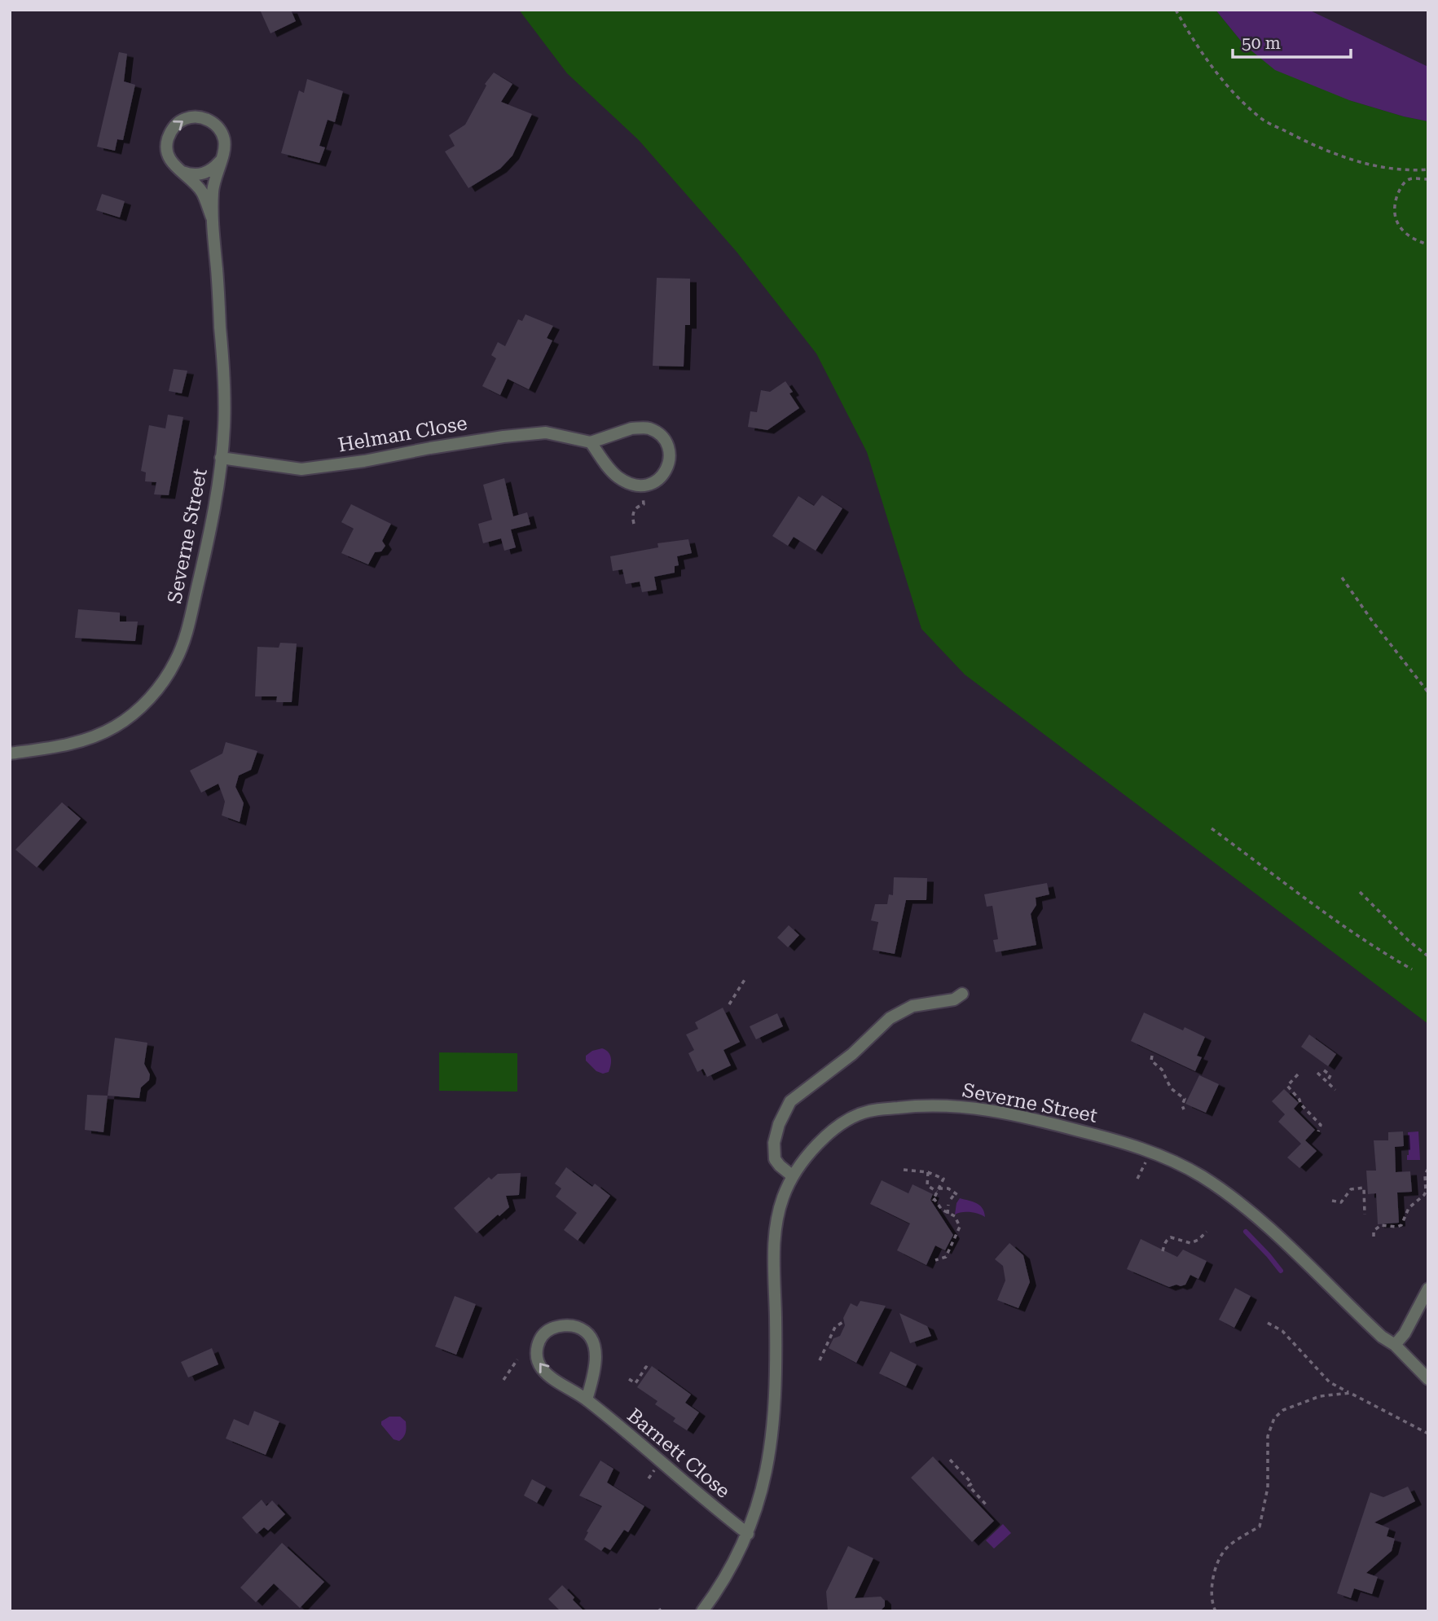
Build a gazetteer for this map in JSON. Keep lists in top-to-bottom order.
{
  "streets": {
    "street": ["Helman Close", "Severne Street", "Barnett Close"]
  },
  "crossings": [
    ["Helman Close", "Severne Street"],
    ["Severne Street", "Barnett Close"]
  ],
  "scale_bar": "50 m"
}
